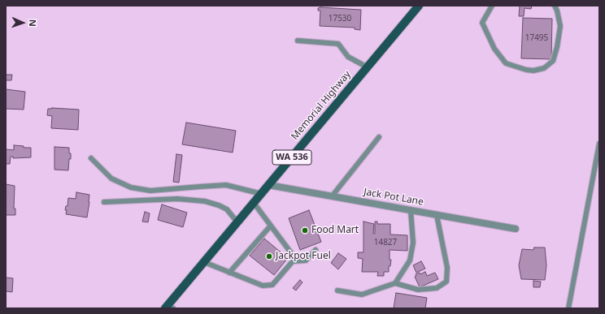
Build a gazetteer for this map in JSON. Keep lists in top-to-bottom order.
{
  "streets": {
    "main road": ["Memorial Highway", "WA 536"],
    "street": ["Jack Pot Lane"]
  },
  "crossings": [
    ["Memorial Highway", "Jack Pot Lane"]
  ],
  "places": ["Food Mart", "Jackpot Fuel"],
  "house_numbers": ["17530", "17495", "14827"],
  "north": "right"
}
